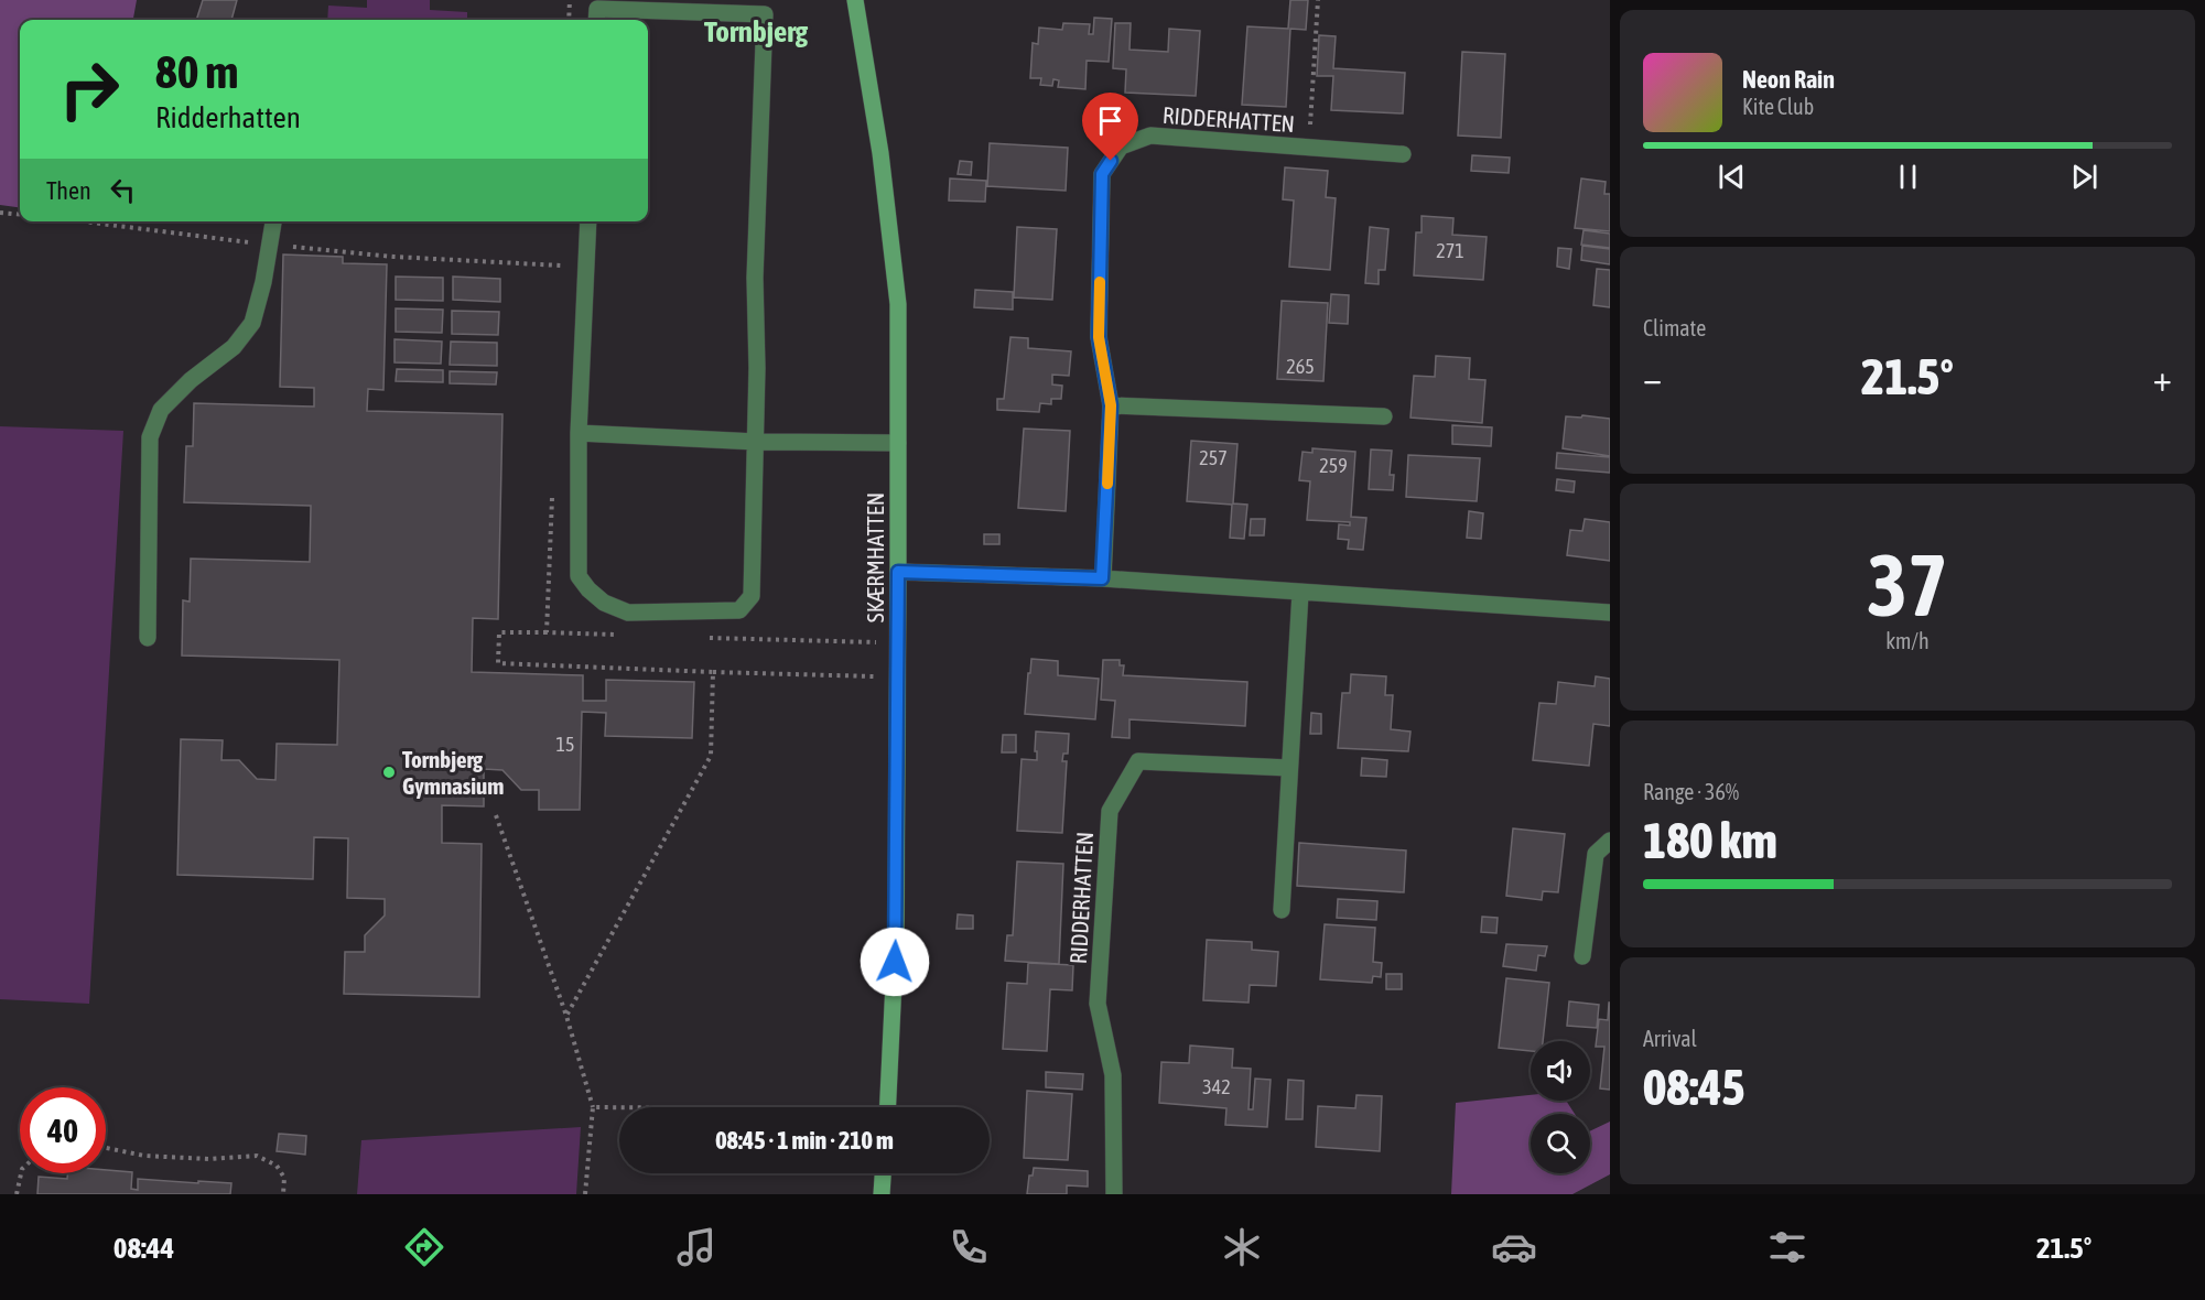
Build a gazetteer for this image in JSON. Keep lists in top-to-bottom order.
{
  "streets": {
    "street": ["RIDDERHATTEN", "SKÆRMHATTEN"]
  },
  "districts": ["Tornbjerg"],
  "places": ["Tornbjerg Gymnasium"],
  "house_numbers": [
    "271",
    "265",
    "257",
    "259",
    "15",
    "342"
  ],
  "page": {
    "turn": ["80 m", "Ridderhatten"],
    "song": ["Neon Rain", "Kite Club"],
    "then": "Then",
    "tile": [
      "Climate",
      ["37", "km/h"],
      ["Range · 36%", "180 km"],
      ["Arrival", "08:45"]
    ],
    "heat": ["−", "21.5°", "+"],
    "limit": "40",
    "trip": "08:45 · 1 min · 210 m",
    "tabs": ["08:44", "21.5°"]
  }
}
